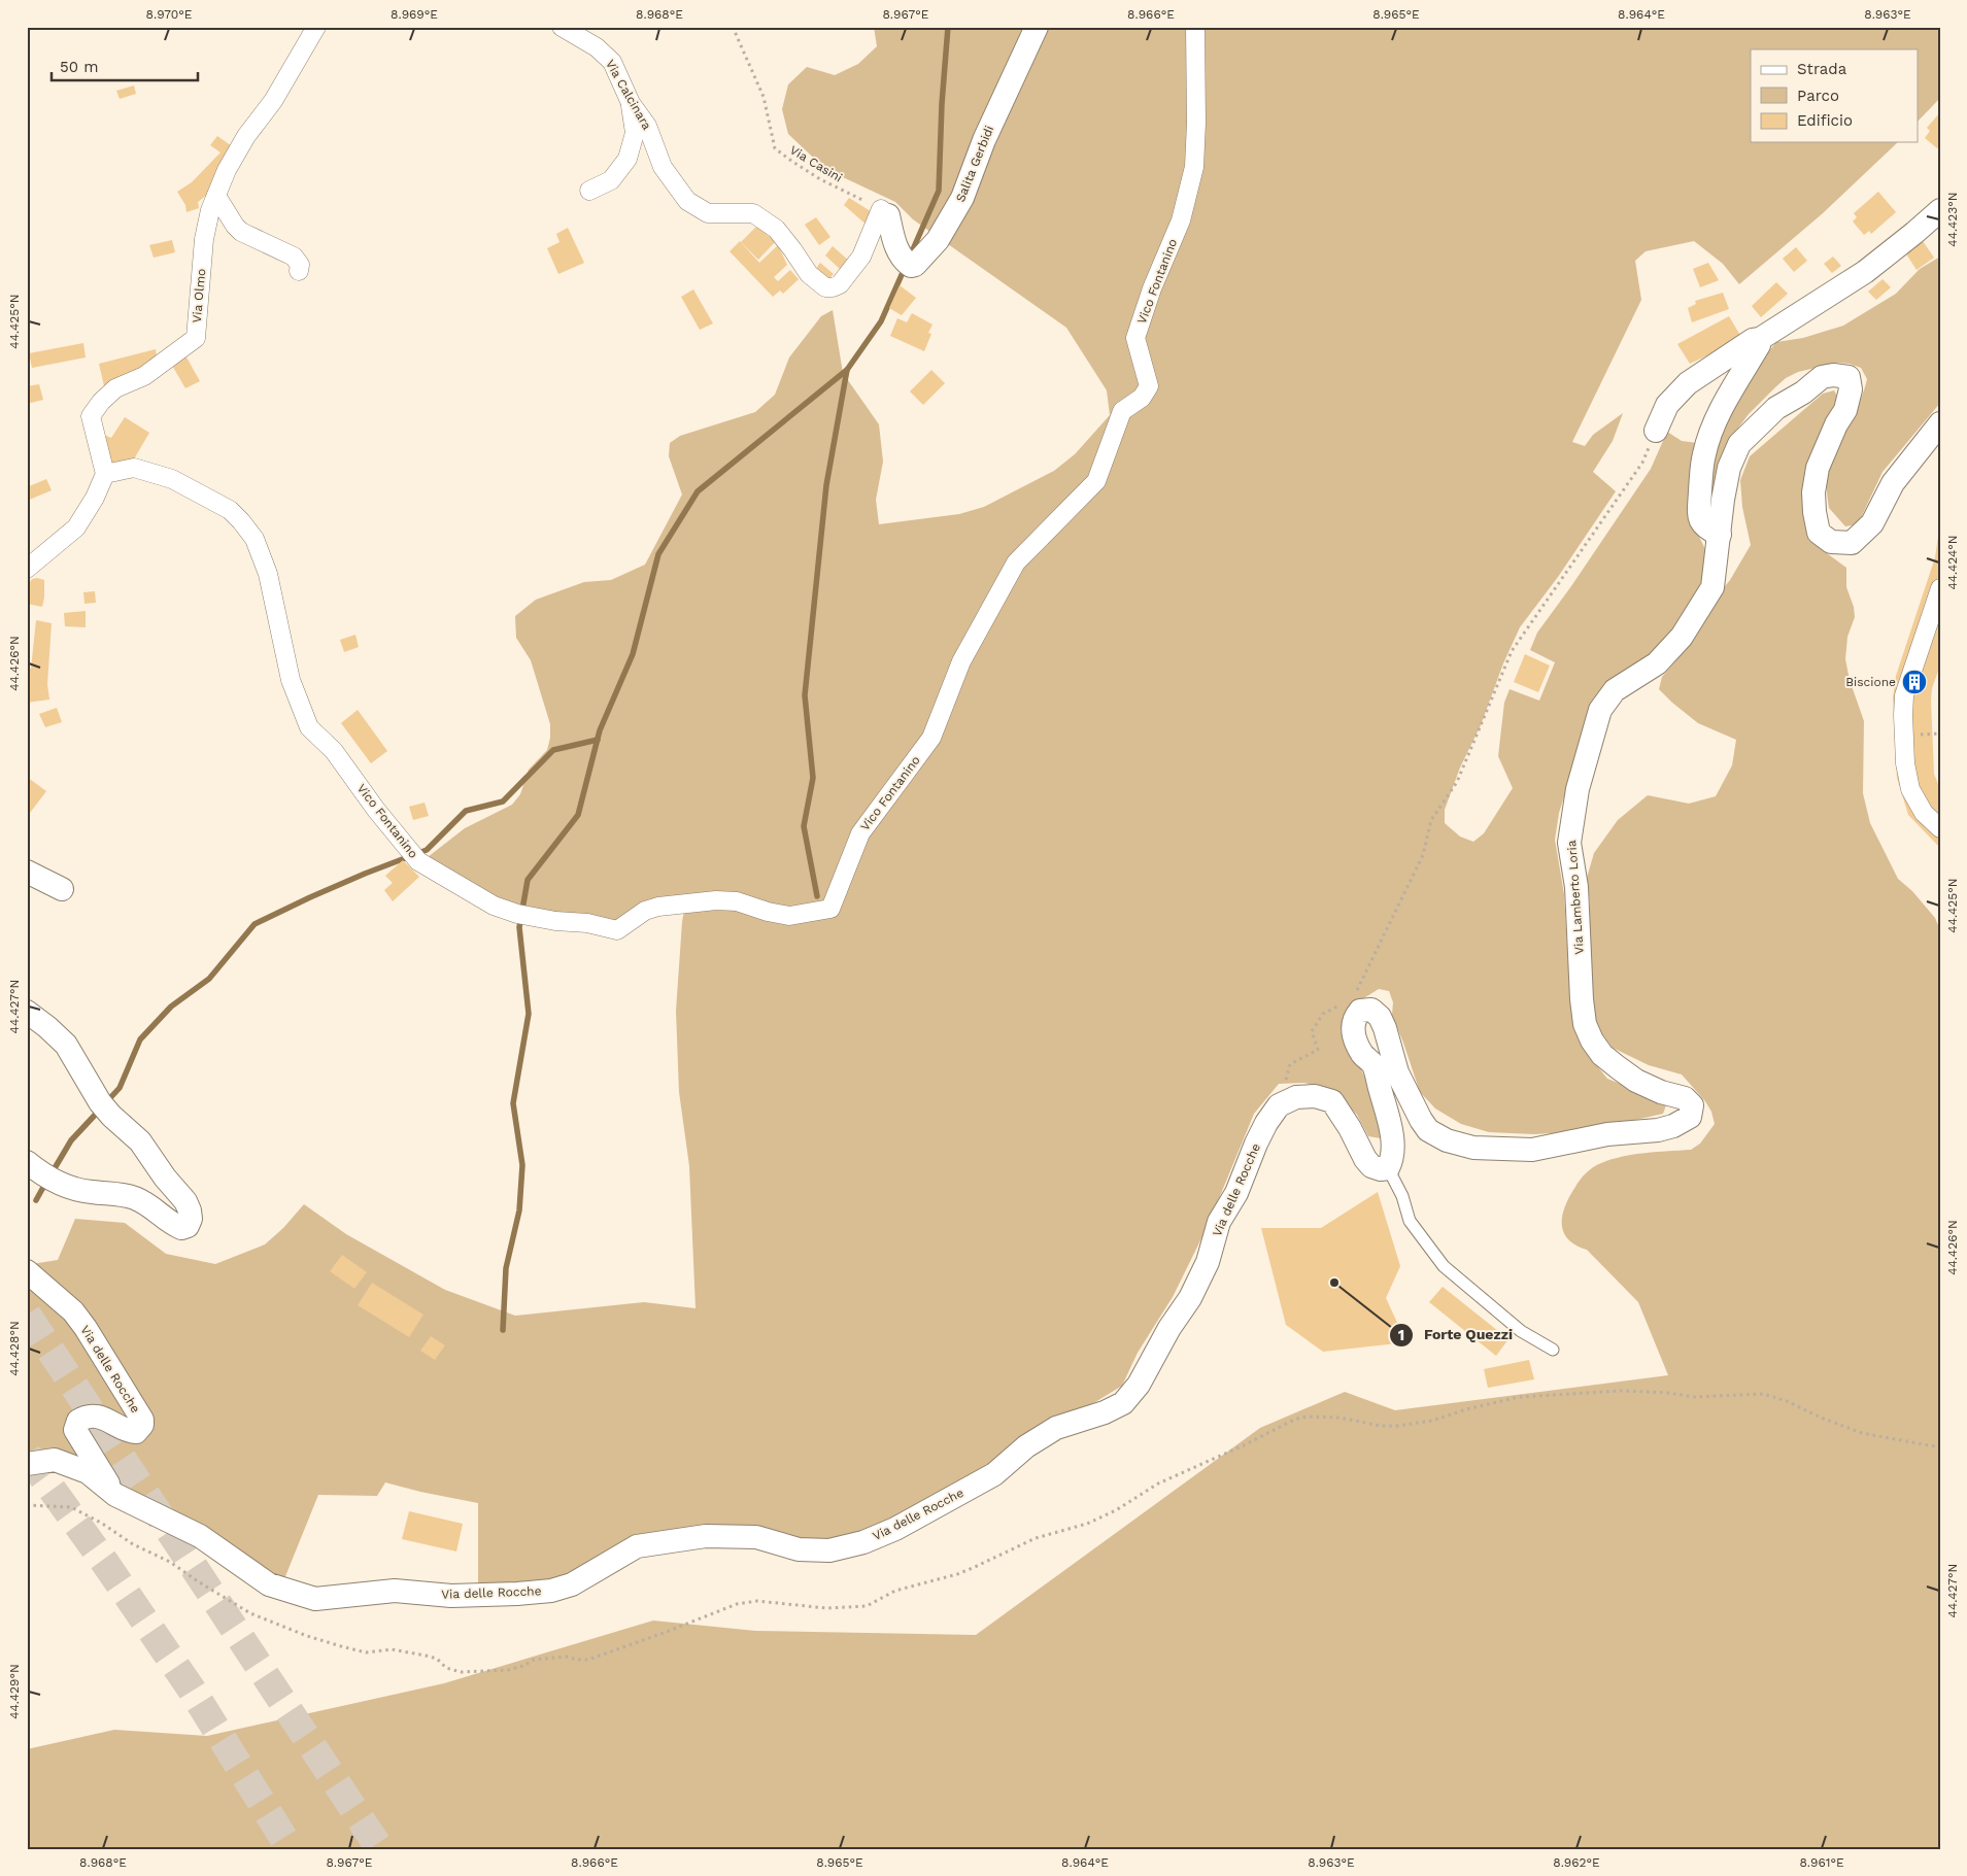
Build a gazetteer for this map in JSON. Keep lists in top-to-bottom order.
{
  "streets": {
    "street": [
      "Via Calcinara",
      "Salita Gerbidi",
      "Vico Fontanino",
      "Via Olmo",
      "Via Lamberto Loria",
      "Via delle Rocche"
    ],
    "path": ["Via Casini"]
  },
  "crossings": [
    ["Via Calcinara", "Via Casini"],
    ["Via Calcinara", "Salita Gerbidi"],
    ["Via Casini", "Salita Gerbidi"],
    ["Vico Fontanino", "Via Olmo"]
  ],
  "places": {
    "building": ["Biscione"],
    "other": ["Forte Quezzi"]
  },
  "legend": ["Strada", "Parco", "Edificio"],
  "scale_bar": "50 m",
  "coordinates": [
    "8.970°E",
    "8.969°E",
    "8.968°E",
    "8.967°E",
    "8.966°E",
    "8.965°E",
    "8.964°E",
    "8.963°E",
    "44.423°N",
    "44.425°N",
    "44.424°N",
    "44.426°N",
    "44.427°N",
    "44.428°N",
    "44.429°N",
    "8.962°E",
    "8.961°E"
  ]
}
